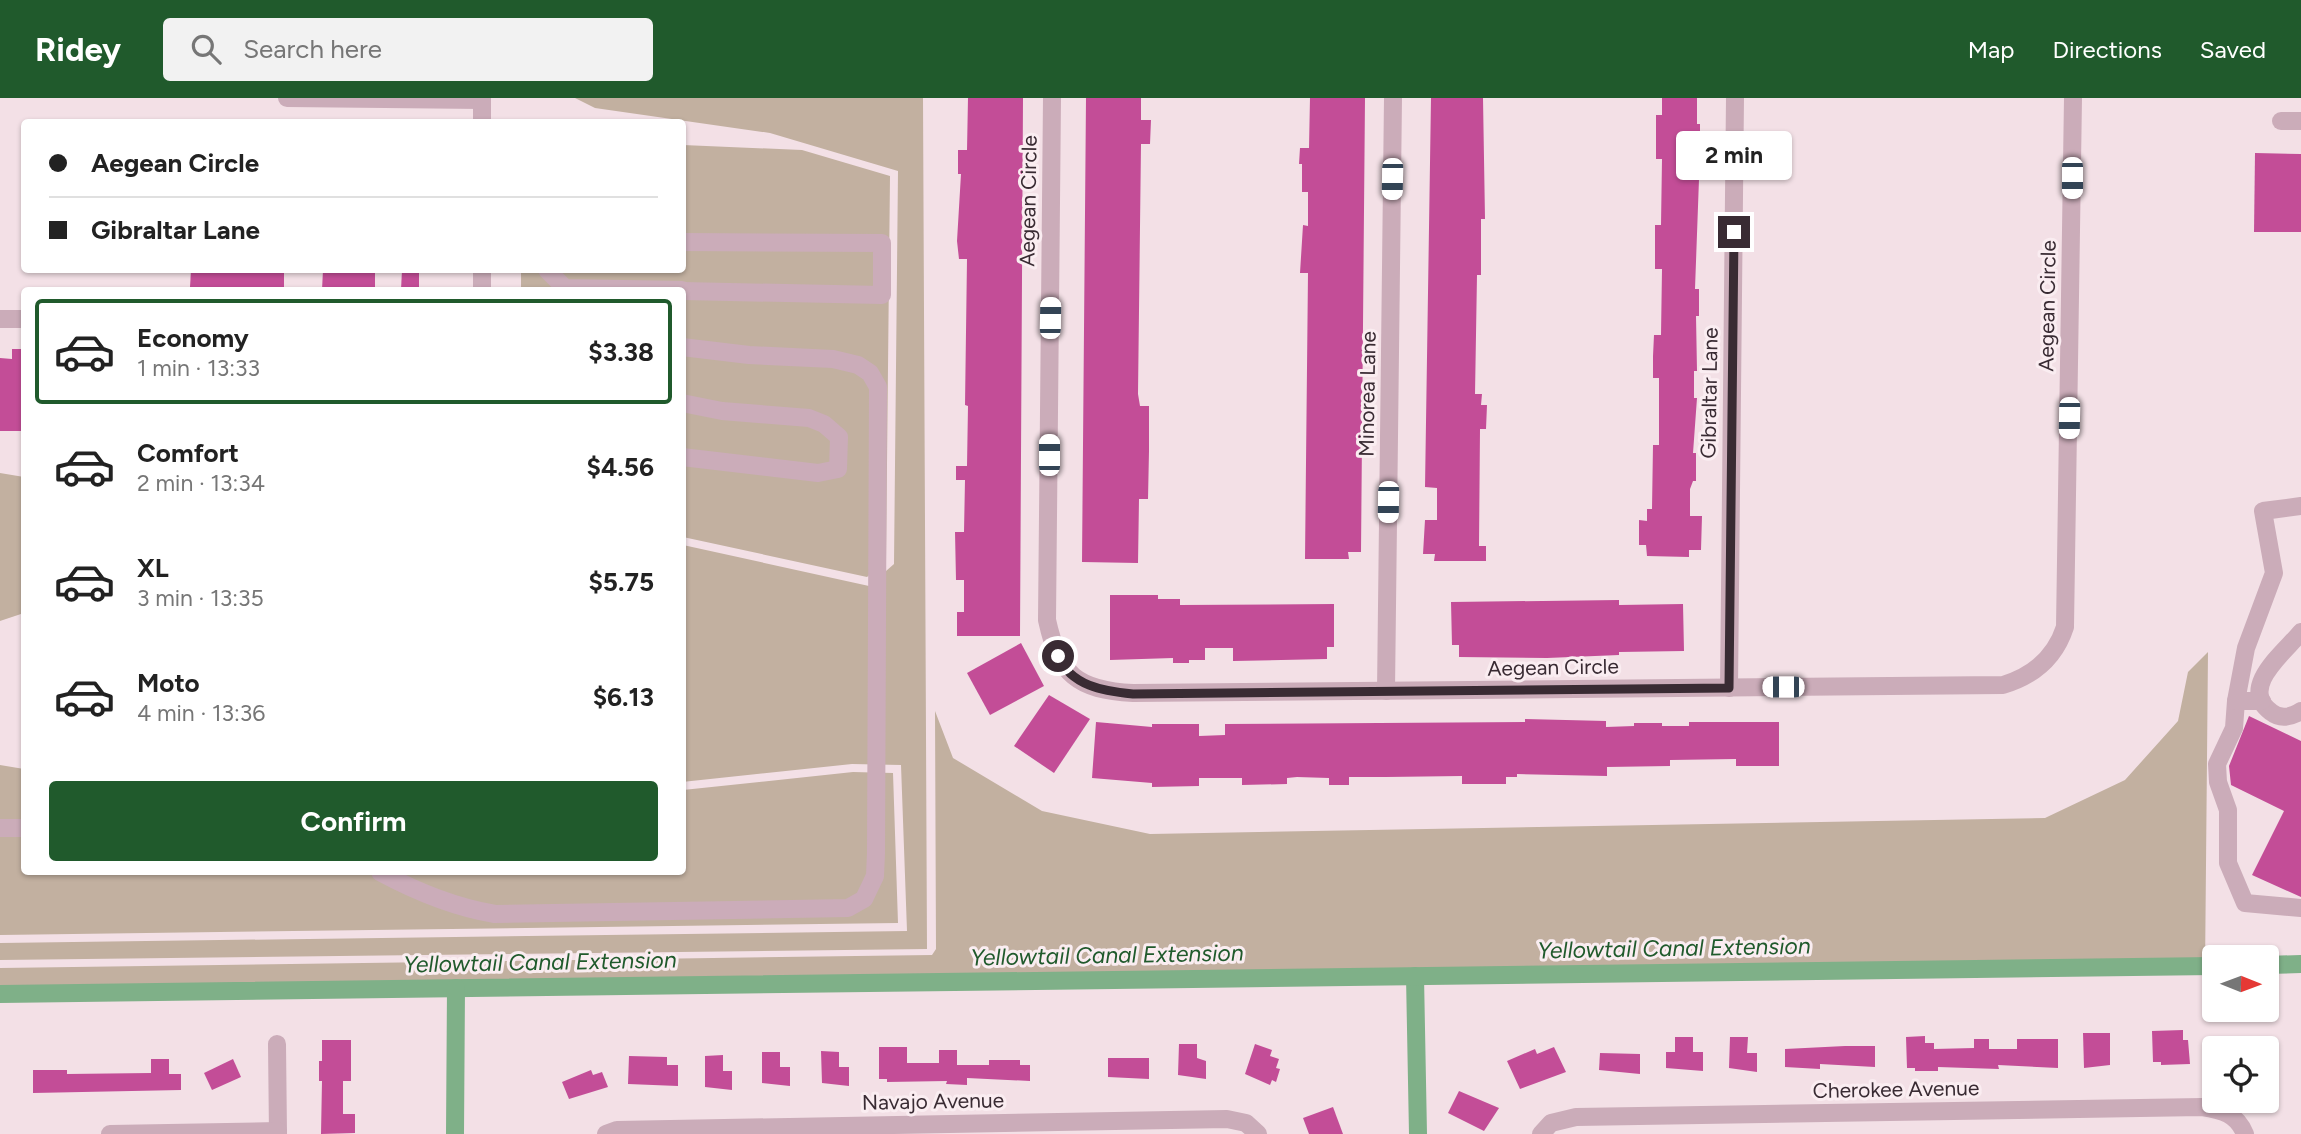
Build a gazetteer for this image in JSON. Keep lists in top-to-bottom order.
{
  "streets": {
    "street": [
      "Aegean Circle",
      "Gibraltar Lane",
      "Minorea Lane",
      "Cherokee Avenue",
      "Navajo Avenue"
    ]
  },
  "crossings": [
    ["Aegean Circle", "Gibraltar Lane"],
    ["Aegean Circle", "Minorea Lane"]
  ],
  "water": ["Yellowtail Canal Extension"],
  "north": "right",
  "page": {
    "header": "Ridey",
    "search": "Search here",
    "nav": ["Map", "Directions", "Saved"],
    "banner": ["Aegean Circle", "Gibraltar Lane"],
    "bubble": "2 min",
    "list": [
      {
        "name": "Economy",
        "note": "1 min · 13:33",
        "value": "$3.38"
      },
      {
        "name": "Comfort",
        "note": "2 min · 13:34",
        "value": "$4.56"
      },
      {
        "name": "XL",
        "note": "3 min · 13:35",
        "value": "$5.75"
      },
      {
        "name": "Moto",
        "note": "4 min · 13:36",
        "value": "$6.13"
      }
    ],
    "buttons": "Confirm"
  }
}
